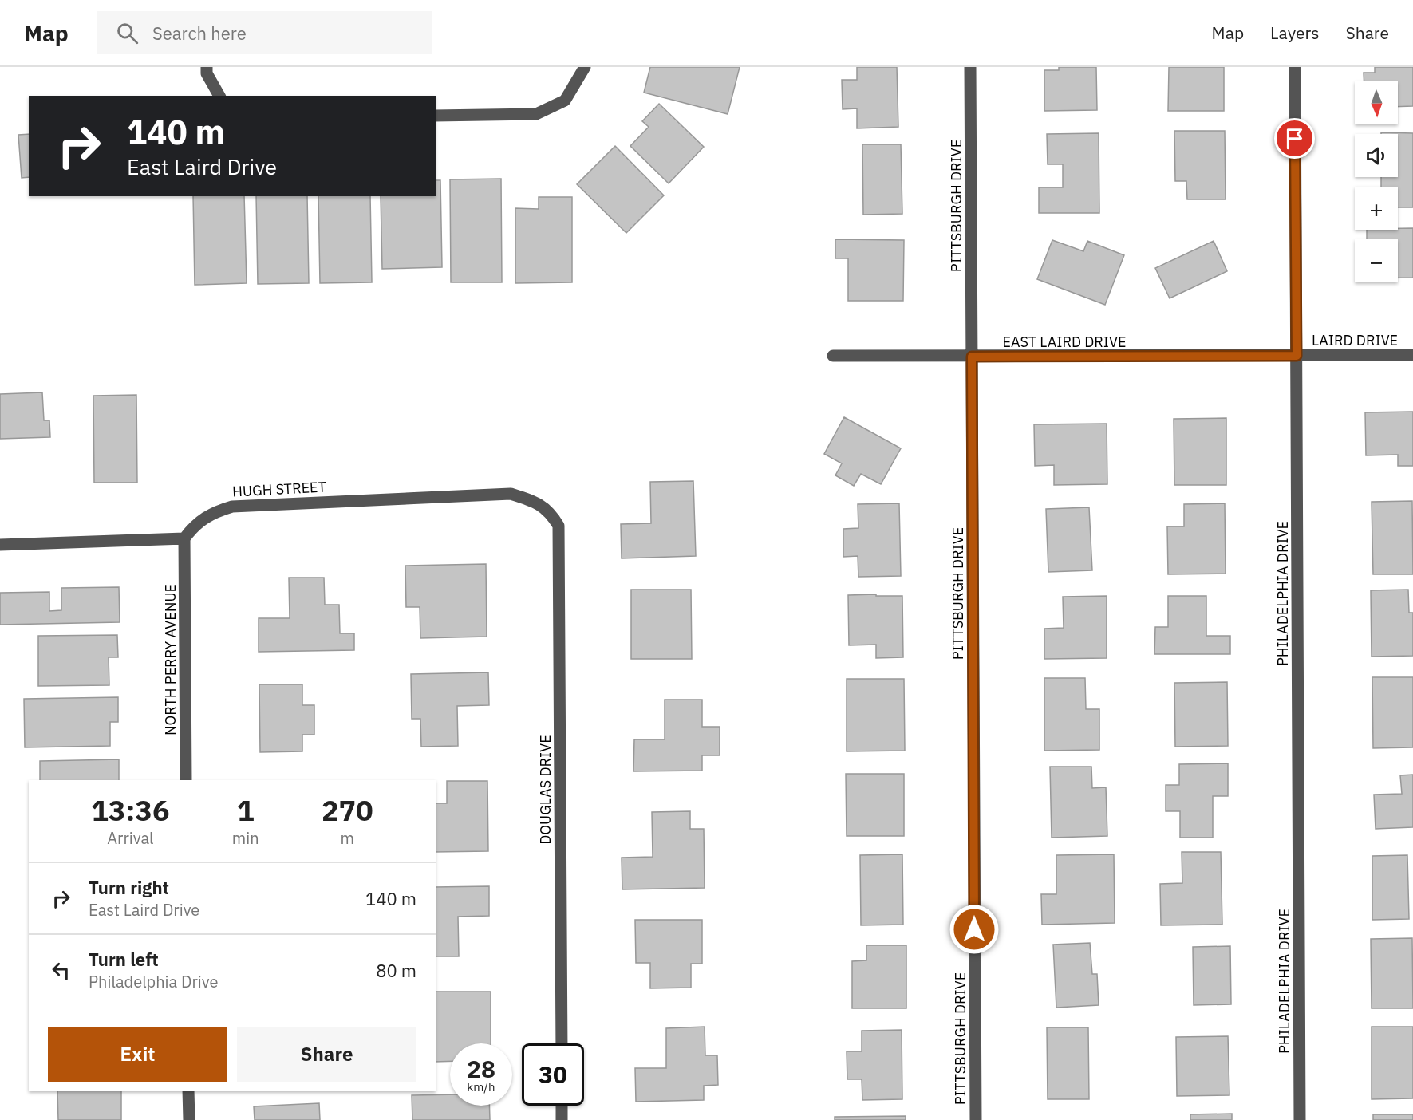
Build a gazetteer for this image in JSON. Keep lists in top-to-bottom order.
{
  "streets": {
    "street": [
      "PITTSBURGH DRIVE",
      "LAIRD DRIVE",
      "EAST LAIRD DRIVE",
      "HUGH STREET",
      "PHILADELPHIA DRIVE",
      "NORTH PERRY AVENUE",
      "DOUGLAS DRIVE"
    ]
  },
  "crossings": [
    ["PITTSBURGH DRIVE", "EAST LAIRD DRIVE"],
    ["LAIRD DRIVE", "EAST LAIRD DRIVE"],
    ["LAIRD DRIVE", "PHILADELPHIA DRIVE"],
    ["EAST LAIRD DRIVE", "PHILADELPHIA DRIVE"],
    ["HUGH STREET", "NORTH PERRY AVENUE"],
    ["HUGH STREET", "DOUGLAS DRIVE"]
  ],
  "north": "bottom",
  "page": {
    "header": "Map",
    "search": "Search here",
    "nav": ["Map", "Layers", "Share"],
    "map_buttons": ["+", "−"],
    "turn": ["140 m", "East Laird Drive"],
    "eta": [
      "13:36",
      "Arrival",
      "1",
      "min",
      "270",
      "m"
    ],
    "list": [
      {
        "name": "Turn right",
        "note": "East Laird Drive",
        "value": "140 m"
      },
      {
        "name": "Turn left",
        "note": "Philadelphia Drive",
        "value": "80 m"
      }
    ],
    "buttons": ["Exit", "Share"],
    "speed": "28 km/h",
    "limit": "30"
  }
}
